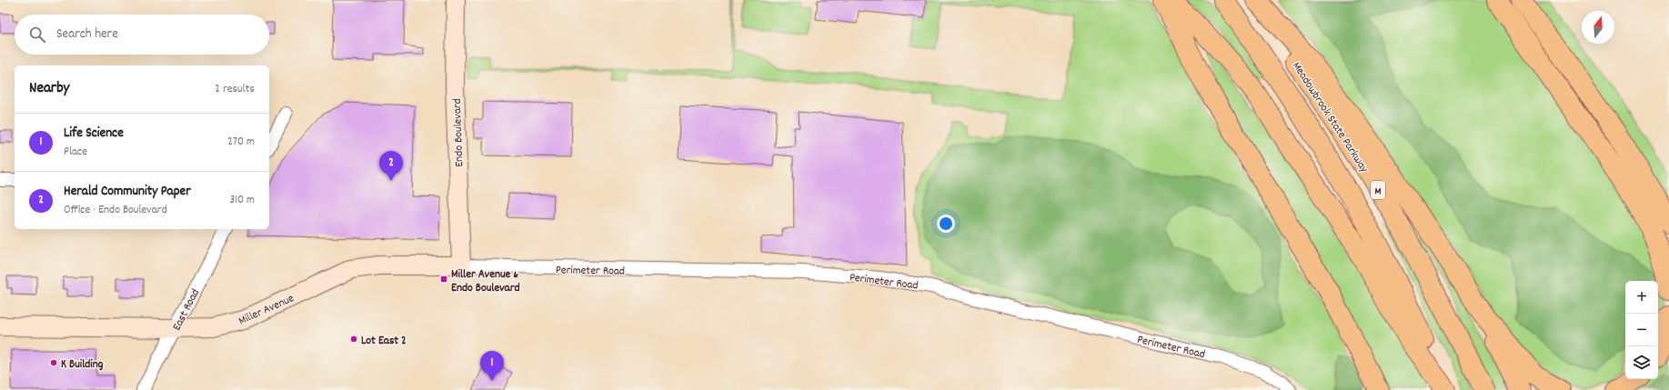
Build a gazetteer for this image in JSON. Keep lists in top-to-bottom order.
{
  "streets": {
    "highway": ["Meadowbrook State Parkway", "M"],
    "street": [
      "Endo Boulevard",
      "Perimeter Road",
      "Miller Avenue",
      "East Road"
    ]
  },
  "crossings": [
    ["Endo Boulevard", "Perimeter Road"],
    ["Endo Boulevard", "Miller Avenue"],
    ["Perimeter Road", "Miller Avenue"],
    ["Miller Avenue", "East Road"]
  ],
  "places": {
    "transit": ["Miller Avenue & Endo Boulevard"],
    "other": ["Lot East 2", "K Building"]
  },
  "north": "top",
  "page": {
    "search": "Search here",
    "heading": ["Nearby", "2 results"],
    "list": [
      {
        "mark": "1",
        "name": "Life Science",
        "note": "Place",
        "value": "270 m"
      },
      {
        "mark": "2",
        "name": "Herald Community Paper",
        "note": "Office · Endo Boulevard",
        "value": "310 m"
      }
    ],
    "pins": ["2", "1"],
    "map_buttons": ["+", "−"]
  }
}
